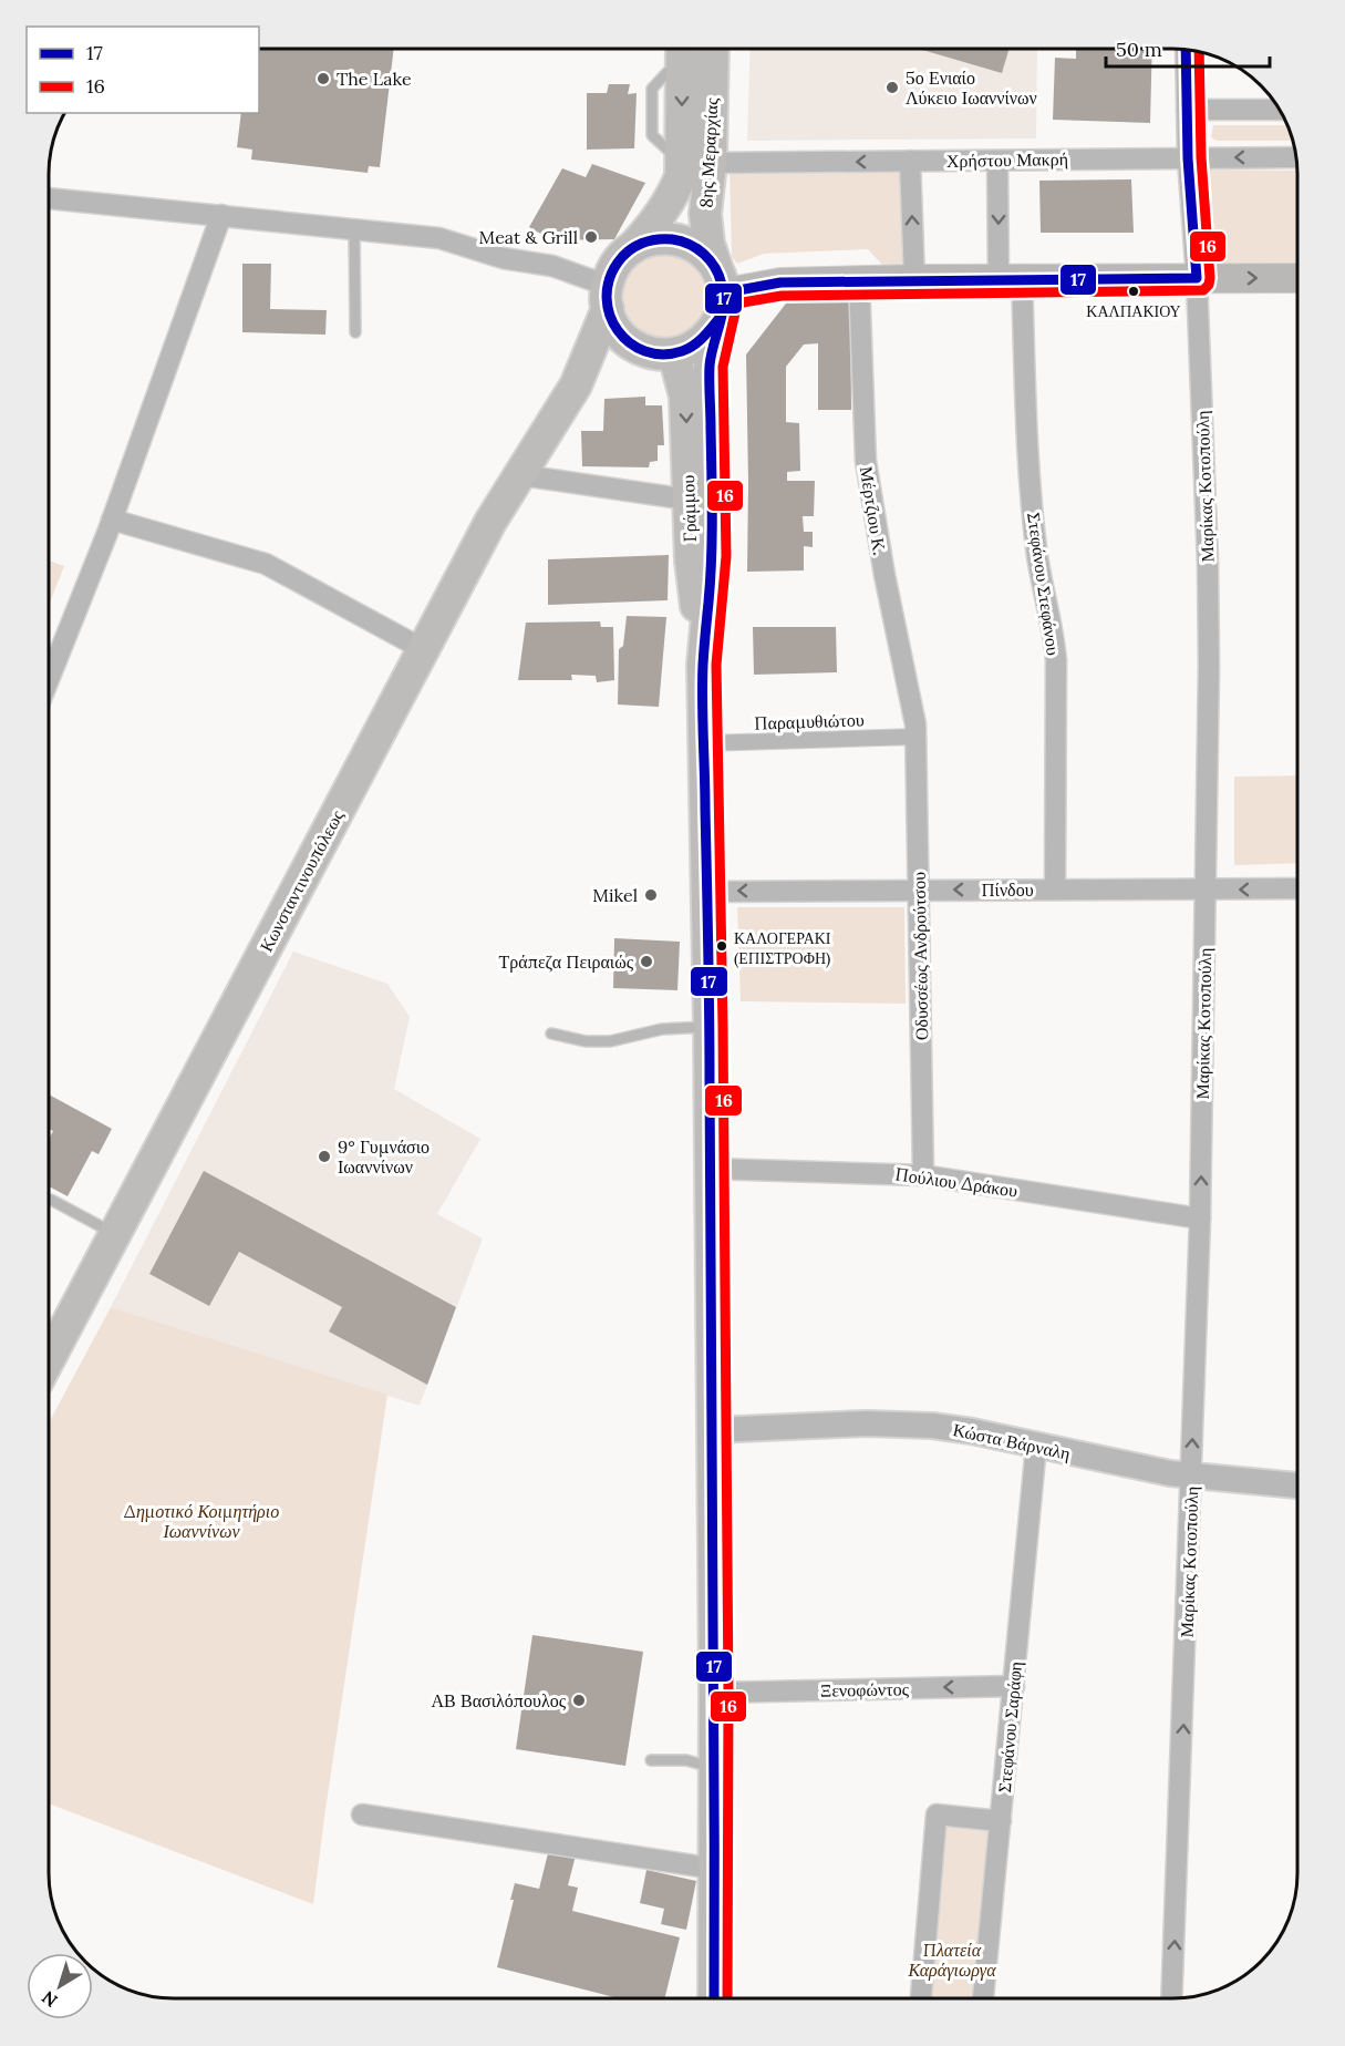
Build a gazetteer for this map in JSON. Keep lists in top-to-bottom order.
{
  "streets": {
    "main road": ["8ης Μεραρχίας", "Γράμμου", "Κωνσταντινουπόλεως"],
    "street": [
      "Χρήστου Μακρή",
      "Μαρίκας Κοτοπούλη",
      "Μέρτζιου Κ.",
      "Στεφάνου Στεφάνου",
      "Παραμυθιώτου",
      "Πίνδου",
      "Οδυσσέως Ανδρούτσου",
      "Πούλιου Δράκου",
      "Κώστα Βάρναλη",
      "Ξενοφώντος",
      "Στεφάνου Σαράφη"
    ]
  },
  "crossings": [
    ["8ης Μεραρχίας", "Χρήστου Μακρή"],
    ["8ης Μεραρχίας", "Γράμμου"],
    ["8ης Μεραρχίας", "Κωνσταντινουπόλεως"],
    ["Χρήστου Μακρή", "Μαρίκας Κοτοπούλη"],
    ["Χρήστου Μακρή", "Στεφάνου Στεφάνου"],
    ["Μαρίκας Κοτοπούλη", "Πίνδου"],
    ["Μαρίκας Κοτοπούλη", "Πούλιου Δράκου"],
    ["Μαρίκας Κοτοπούλη", "Κώστα Βάρναλη"],
    ["Γράμμου", "Παραμυθιώτου"],
    ["Γράμμου", "Κωνσταντινουπόλεως"],
    ["Γράμμου", "Πίνδου"],
    ["Γράμμου", "Πούλιου Δράκου"],
    ["Γράμμου", "Κώστα Βάρναλη"],
    ["Γράμμου", "Ξενοφώντος"],
    ["Μέρτζιου Κ.", "Παραμυθιώτου"],
    ["Μέρτζιου Κ.", "Οδυσσέως Ανδρούτσου"],
    ["Στεφάνου Στεφάνου", "Πίνδου"],
    ["Παραμυθιώτου", "Οδυσσέως Ανδρούτσου"],
    ["Πίνδου", "Οδυσσέως Ανδρούτσου"],
    ["Οδυσσέως Ανδρούτσου", "Πούλιου Δράκου"],
    ["Κώστα Βάρναλη", "Στεφάνου Σαράφη"],
    ["Ξενοφώντος", "Στεφάνου Σαράφη"]
  ],
  "one_way": [
    "Χρήστου Μακρή",
    "Μαρίκας Κοτοπούλη",
    "Πίνδου",
    "Ξενοφώντος"
  ],
  "parks": ["Δημοτικό Κοιμητήριο Ιωαννίνων", "Πλατεία Καράγιωργα"],
  "places": [
    "The Lake",
    "5ο Ενιαίο Λύκειο Ιωαννίνων",
    "Meat & Grill",
    "ΚΑΛΠΑΚΙΟΥ",
    "Mikel",
    "ΚΑΛΟΓΕΡΑΚΙ (ΕΠΙΣΤΡΟΦΗ)",
    "Τράπεζα Πειραιώς",
    "9° Γυμνάσιο Ιωαννίνων",
    "ΑΒ Βασιλόπουλος"
  ],
  "lines": ["transit line 17", "transit line 16"],
  "legend": ["17", "16"],
  "scale_bar": "50 m",
  "north": "bottom left"
}
